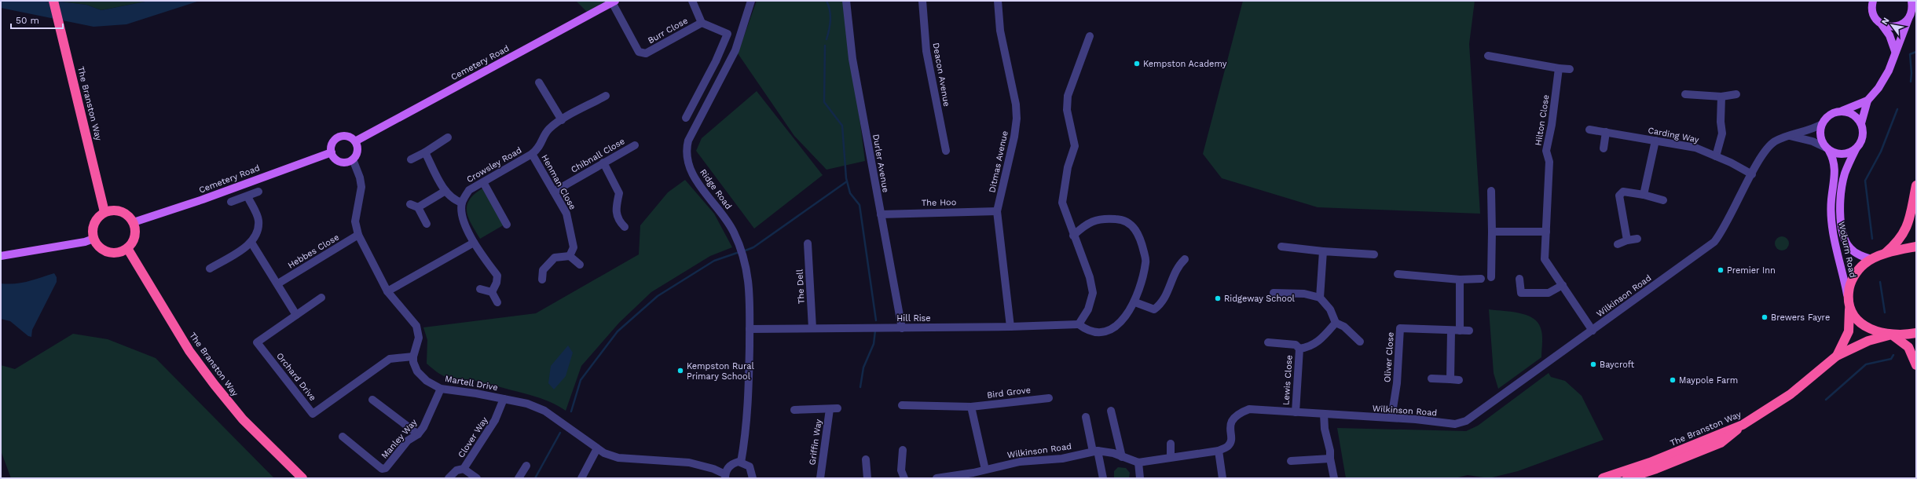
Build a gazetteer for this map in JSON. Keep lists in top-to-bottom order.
{
  "streets": {
    "highway": ["The Branston Way"],
    "main road": ["Cemetery Road", "Woburn Road"],
    "street": [
      "Burr Close",
      "Deacon Avenue",
      "Hilton Close",
      "Carding Way",
      "Chibnall Close",
      "Ditmas Avenue",
      "Durler Avenue",
      "Crowsley Road",
      "Henman Close",
      "Ridge Road",
      "The Hoo",
      "Hebbes Close",
      "The Dell",
      "Wilkinson Road",
      "Hill Rise",
      "Oliver Close",
      "Orchard Drive",
      "Lewis Close",
      "Martell Drive",
      "Bird Grove",
      "Clover Way",
      "Manley Way",
      "Griffin Way"
    ]
  },
  "crossings": [
    ["Burr Close", "Cemetery Road"],
    ["Cemetery Road", "The Branston Way"],
    ["The Branston Way", "Woburn Road"],
    ["Hilton Close", "Wilkinson Road"],
    ["Carding Way", "Wilkinson Road"],
    ["Chibnall Close", "Henman Close"],
    ["Ditmas Avenue", "The Hoo"],
    ["Ditmas Avenue", "Hill Rise"],
    ["Durler Avenue", "The Hoo"],
    ["Durler Avenue", "Hill Rise"],
    ["Crowsley Road", "Henman Close"],
    ["Ridge Road", "Hill Rise"],
    ["Woburn Road", "Wilkinson Road"],
    ["The Dell", "Hill Rise"],
    ["Wilkinson Road", "Oliver Close"],
    ["Wilkinson Road", "Lewis Close"],
    ["Orchard Drive", "Martell Drive"],
    ["Martell Drive", "Clover Way"],
    ["Martell Drive", "Manley Way"]
  ],
  "places": [
    "Kempston Academy",
    "Premier Inn",
    "Ridgeway School",
    "Brewers Fayre",
    "Baycroft",
    "Kempston Rural Primary School",
    "Maypole Farm"
  ],
  "scale_bar": "50 m",
  "north": "top left"
}
